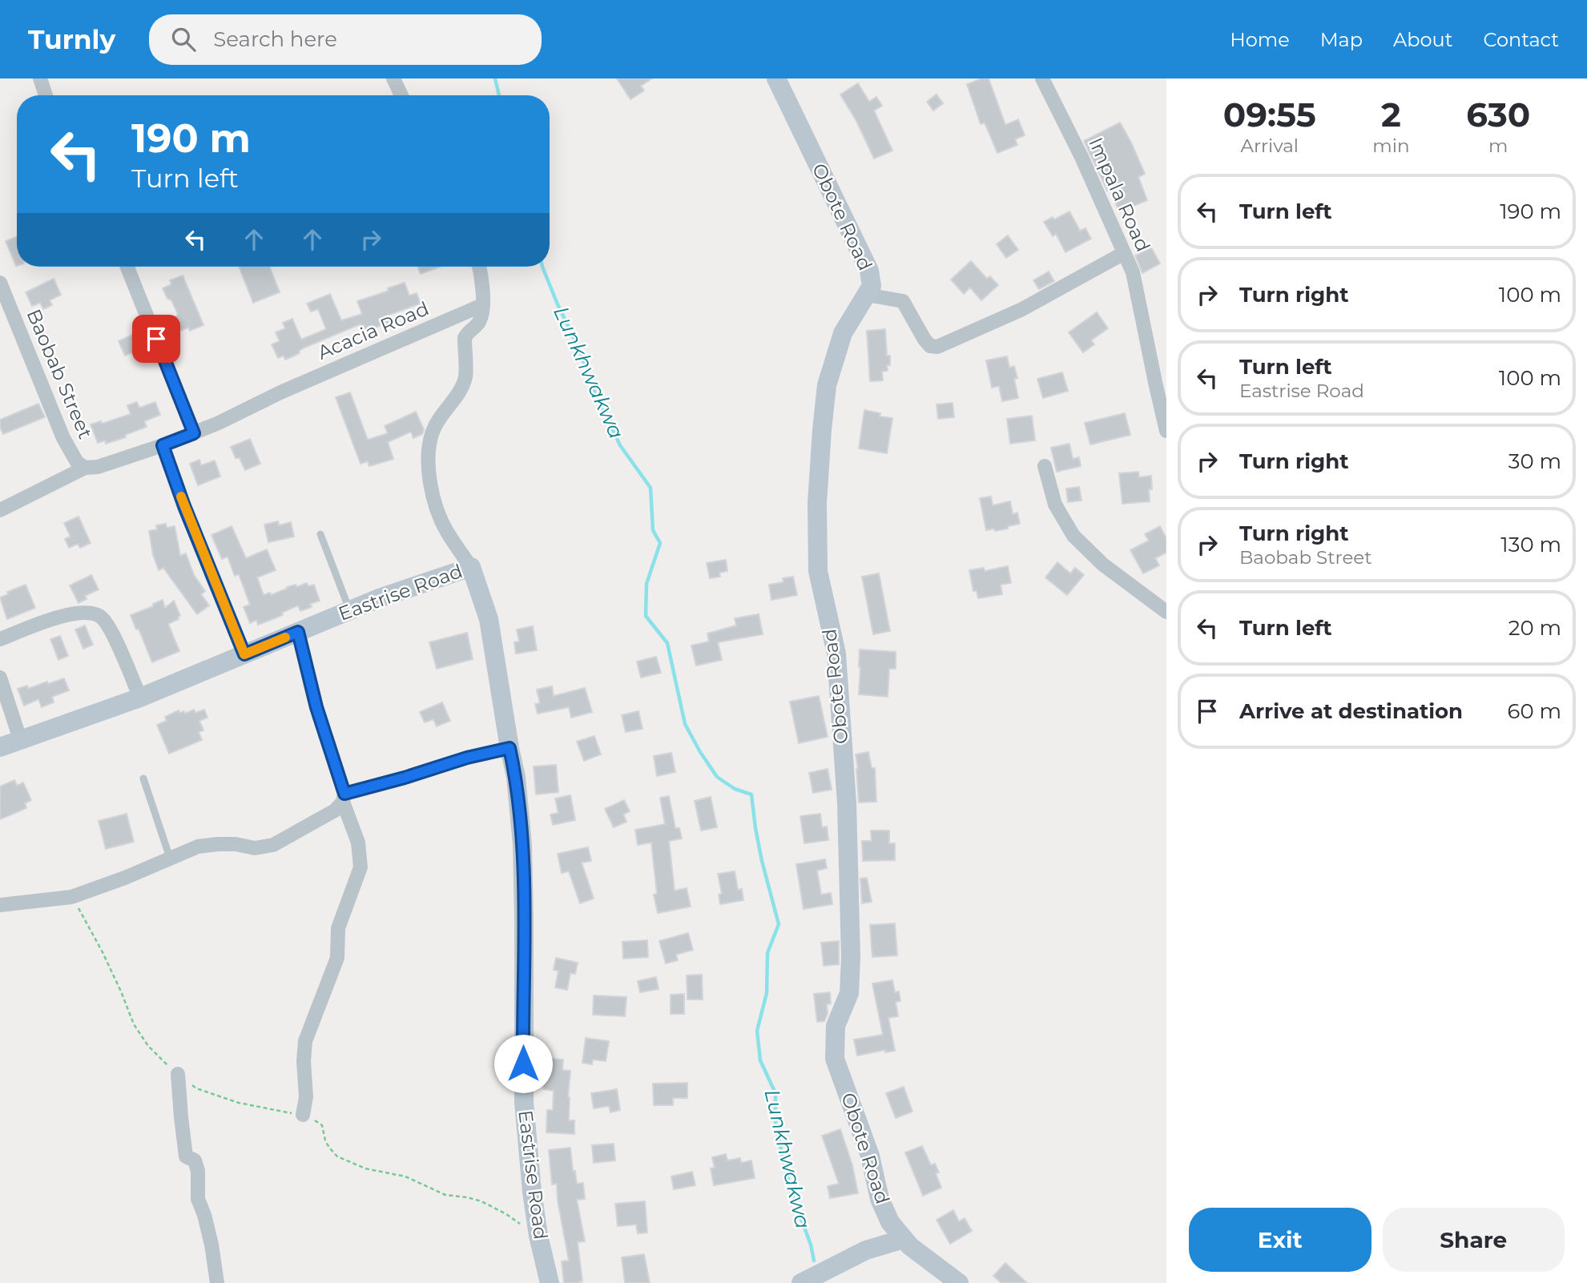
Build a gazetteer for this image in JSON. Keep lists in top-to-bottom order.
{
  "streets": {
    "street": [
      "Impala Road",
      "Obote Road",
      "Acacia Road",
      "Baobab Street",
      "Eastrise Road"
    ]
  },
  "crossings": [
    ["Acacia Road", "Baobab Street"]
  ],
  "water": ["Lunkhwakwa"],
  "page": {
    "header": "Turnly",
    "search": "Search here",
    "nav": [
      "Home",
      "Map",
      "About",
      "Contact"
    ],
    "eta": [
      "09:55",
      "Arrival",
      "2",
      "min",
      "630",
      "m"
    ],
    "turn": ["190 m", "Turn left"],
    "list": [
      {
        "name": "Turn left",
        "value": "190 m"
      },
      {
        "name": "Turn right",
        "value": "100 m"
      },
      {
        "name": "Turn left",
        "note": "Eastrise Road",
        "value": "100 m"
      },
      {
        "name": "Turn right",
        "value": "30 m"
      },
      {
        "name": "Turn right",
        "note": "Baobab Street",
        "value": "130 m"
      },
      {
        "name": "Turn left",
        "value": "20 m"
      },
      {
        "name": "Arrive at destination",
        "value": "60 m"
      }
    ],
    "buttons": ["Exit", "Share"]
  }
}
